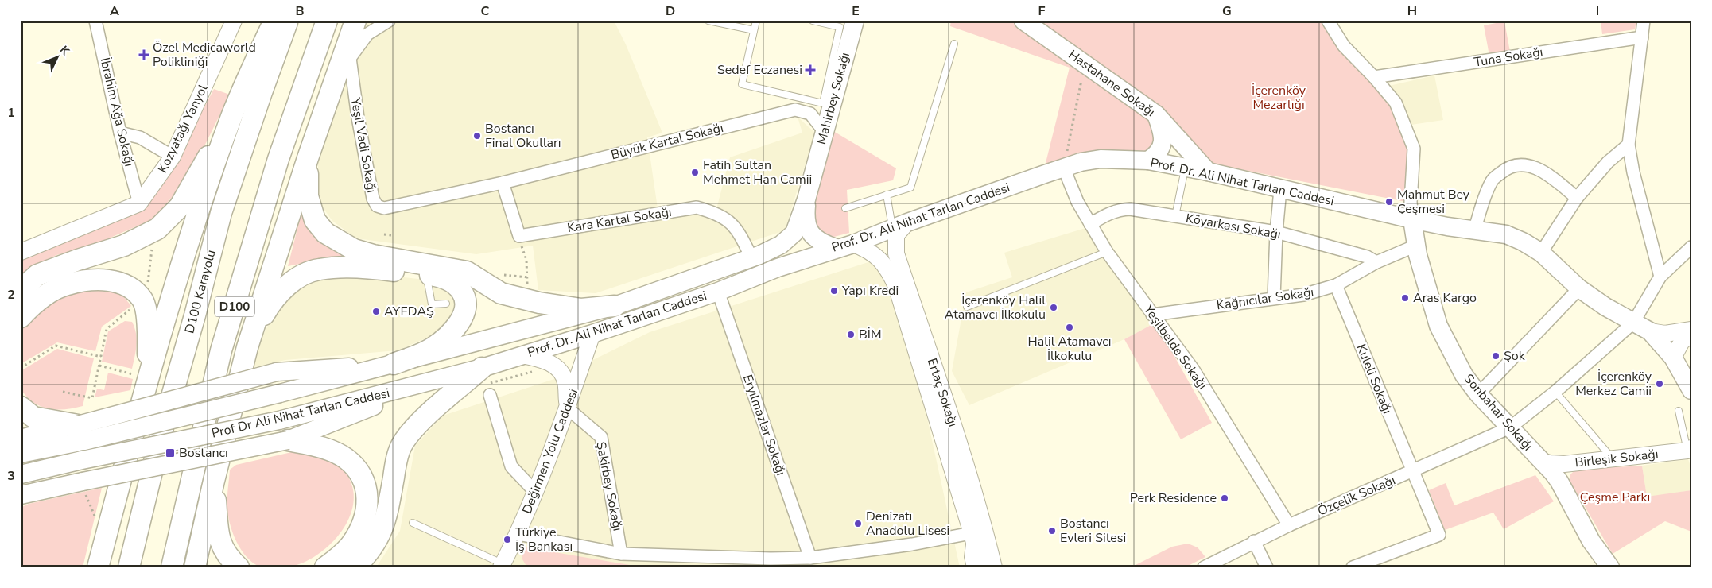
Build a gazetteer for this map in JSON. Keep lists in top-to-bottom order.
{
  "streets": {
    "highway": ["D100 Karayolu", "D100"],
    "main road": [
      "Hastahane Sokağı",
      "Mahirbey Sokağı",
      "Prof. Dr. Ali Nihat Tarlan Caddesi",
      "Sonbahar Sokağı",
      "Prof Dr Ali Nihat Tarlan Caddesi"
    ],
    "street": [
      "Tuna Sokağı",
      "İbrahim Ağa Sokağı",
      "Kozyatağı Yanyol",
      "Büyük Kartal Sokağı",
      "Yeşil Vadi Sokağı",
      "Kara Kartal Sokağı",
      "Köyarkası Sokağı",
      "Kağnıcılar Sokağı",
      "Yeşilbelde Sokağı",
      "Kuleli Sokağı",
      "Ertaç Sokağı",
      "Eryılmazlar Sokağı",
      "Değirmen Yolu Caddesi",
      "Birleşik Sokağı",
      "Şakirbey Sokağı",
      "Özçelik Sokağı"
    ]
  },
  "crossings": [
    ["Hastahane Sokağı", "Prof. Dr. Ali Nihat Tarlan Caddesi"],
    ["Mahirbey Sokağı", "Büyük Kartal Sokağı"],
    ["Mahirbey Sokağı", "Prof. Dr. Ali Nihat Tarlan Caddesi"],
    ["İbrahim Ağa Sokağı", "Kozyatağı Yanyol"],
    ["Büyük Kartal Sokağı", "Yeşil Vadi Sokağı"],
    ["Prof. Dr. Ali Nihat Tarlan Caddesi", "Kara Kartal Sokağı"],
    ["Prof. Dr. Ali Nihat Tarlan Caddesi", "Yeşilbelde Sokağı"],
    ["Prof. Dr. Ali Nihat Tarlan Caddesi", "Ertaç Sokağı"],
    ["Prof. Dr. Ali Nihat Tarlan Caddesi", "Sonbahar Sokağı"],
    ["Prof. Dr. Ali Nihat Tarlan Caddesi", "Prof Dr Ali Nihat Tarlan Caddesi"],
    ["Prof. Dr. Ali Nihat Tarlan Caddesi", "Eryılmazlar Sokağı"],
    ["Prof. Dr. Ali Nihat Tarlan Caddesi", "Değirmen Yolu Caddesi"],
    ["Prof. Dr. Ali Nihat Tarlan Caddesi", "Özçelik Sokağı"],
    ["Köyarkası Sokağı", "Kağnıcılar Sokağı"],
    ["Köyarkası Sokağı", "Yeşilbelde Sokağı"],
    ["Kağnıcılar Sokağı", "Yeşilbelde Sokağı"],
    ["Kağnıcılar Sokağı", "Kuleli Sokağı"],
    ["Kağnıcılar Sokağı", "Sonbahar Sokağı"],
    ["Yeşilbelde Sokağı", "Özçelik Sokağı"],
    ["Kuleli Sokağı", "Özçelik Sokağı"],
    ["Sonbahar Sokağı", "Birleşik Sokağı"],
    ["Sonbahar Sokağı", "Özçelik Sokağı"],
    ["Değirmen Yolu Caddesi", "Şakirbey Sokağı"]
  ],
  "parks": ["İçerenköy Mezarlığı", "Çeşme Parkı"],
  "places": {
    "health": ["Özel Medicaworld Polikliniği", "Sedef Eczanesi"],
    "other": [
      "Bostancı Final Okulları",
      "Fatih Sultan Mehmet Han Camii",
      "Mahmut Bey Çeşmesi",
      "Yapı Kredi",
      "Aras Kargo",
      "İçerenköy Halil Atamavcı İlkokulu",
      "AYEDAŞ",
      "Halil Atamavcı İlkokulu",
      "BİM",
      "Şok",
      "İçerenköy Merkez Camii",
      "Perk Residence",
      "Denizatı Anadolu Lisesi",
      "Bostancı Evleri Sitesi",
      "Türkiye İş Bankası"
    ],
    "transit": ["Bostancı"]
  },
  "north": "top right",
  "grid": {
    "columns": [
      "A",
      "B",
      "C",
      "D",
      "E",
      "F",
      "G",
      "H",
      "I"
    ],
    "rows": ["1", "2", "3"]
  }
}
